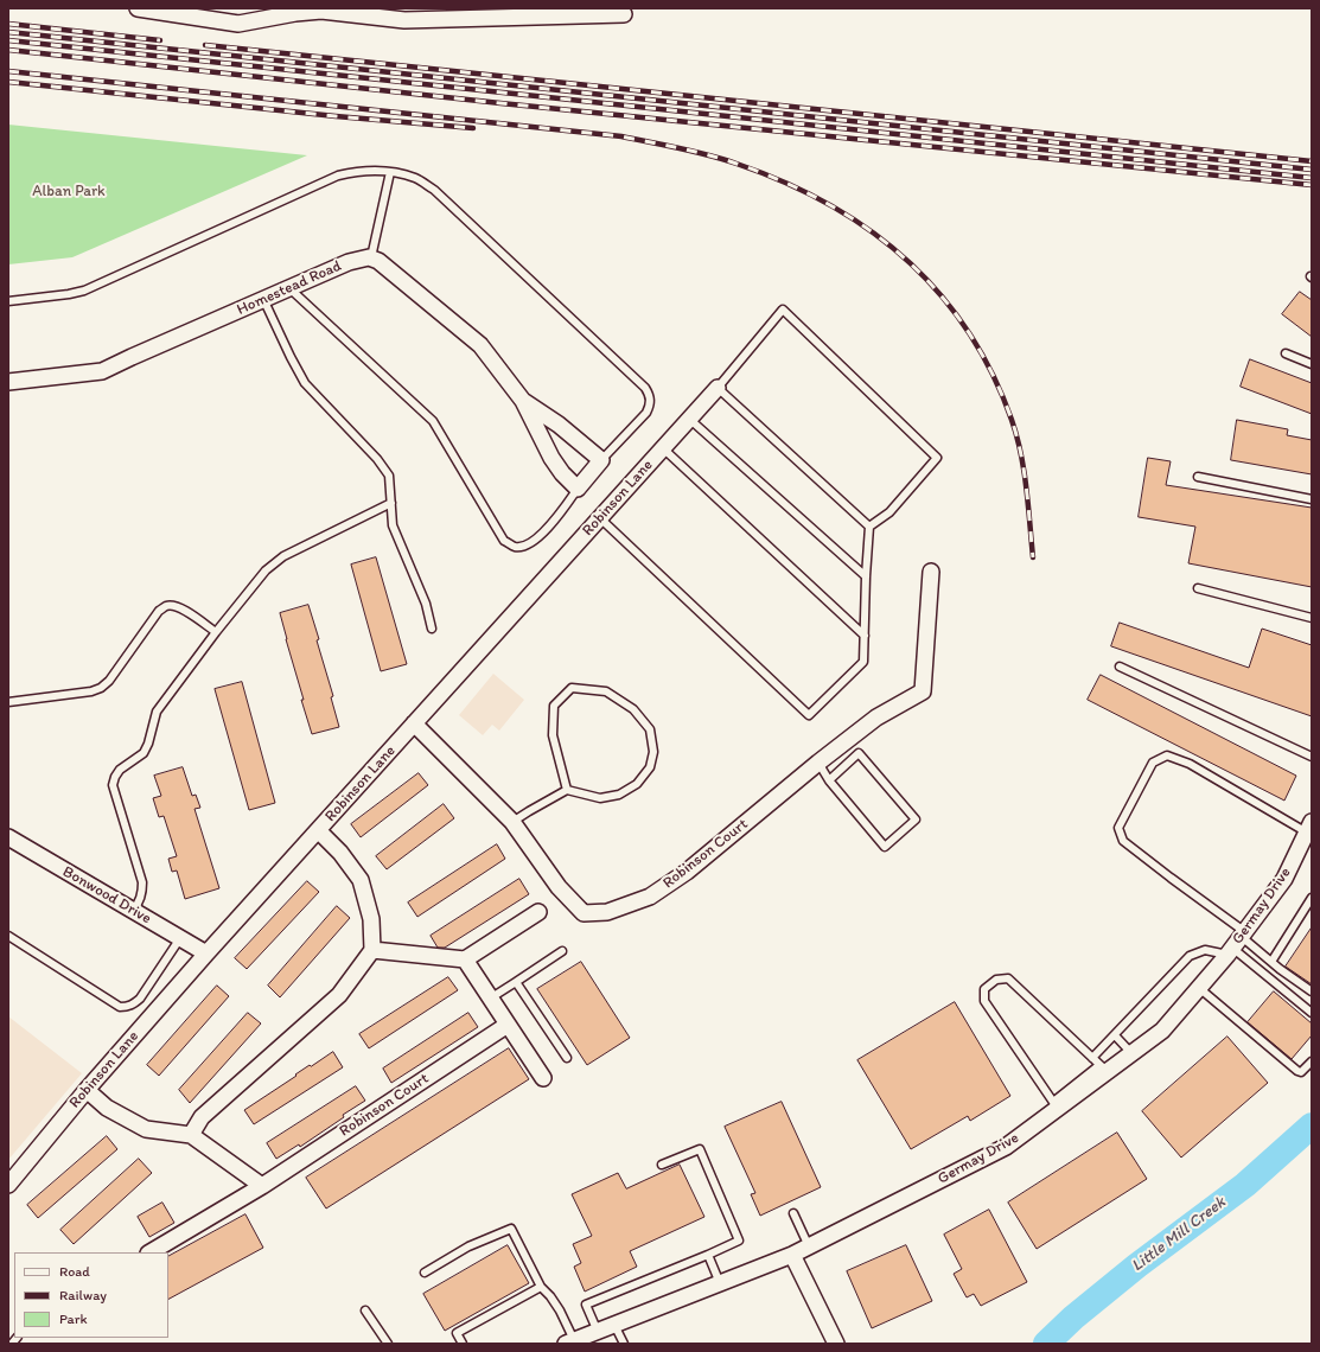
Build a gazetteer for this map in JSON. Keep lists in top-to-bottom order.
{
  "streets": {
    "street": [
      "Homestead Road",
      "Robinson Lane",
      "Robinson Court",
      "Bonwood Drive",
      "Germay Drive"
    ]
  },
  "crossings": [
    ["Robinson Lane", "Robinson Court"],
    ["Robinson Lane", "Bonwood Drive"]
  ],
  "water": ["Little Mill Creek"],
  "parks": ["Alban Park"],
  "legend": ["Road", "Railway", "Park"]
}
